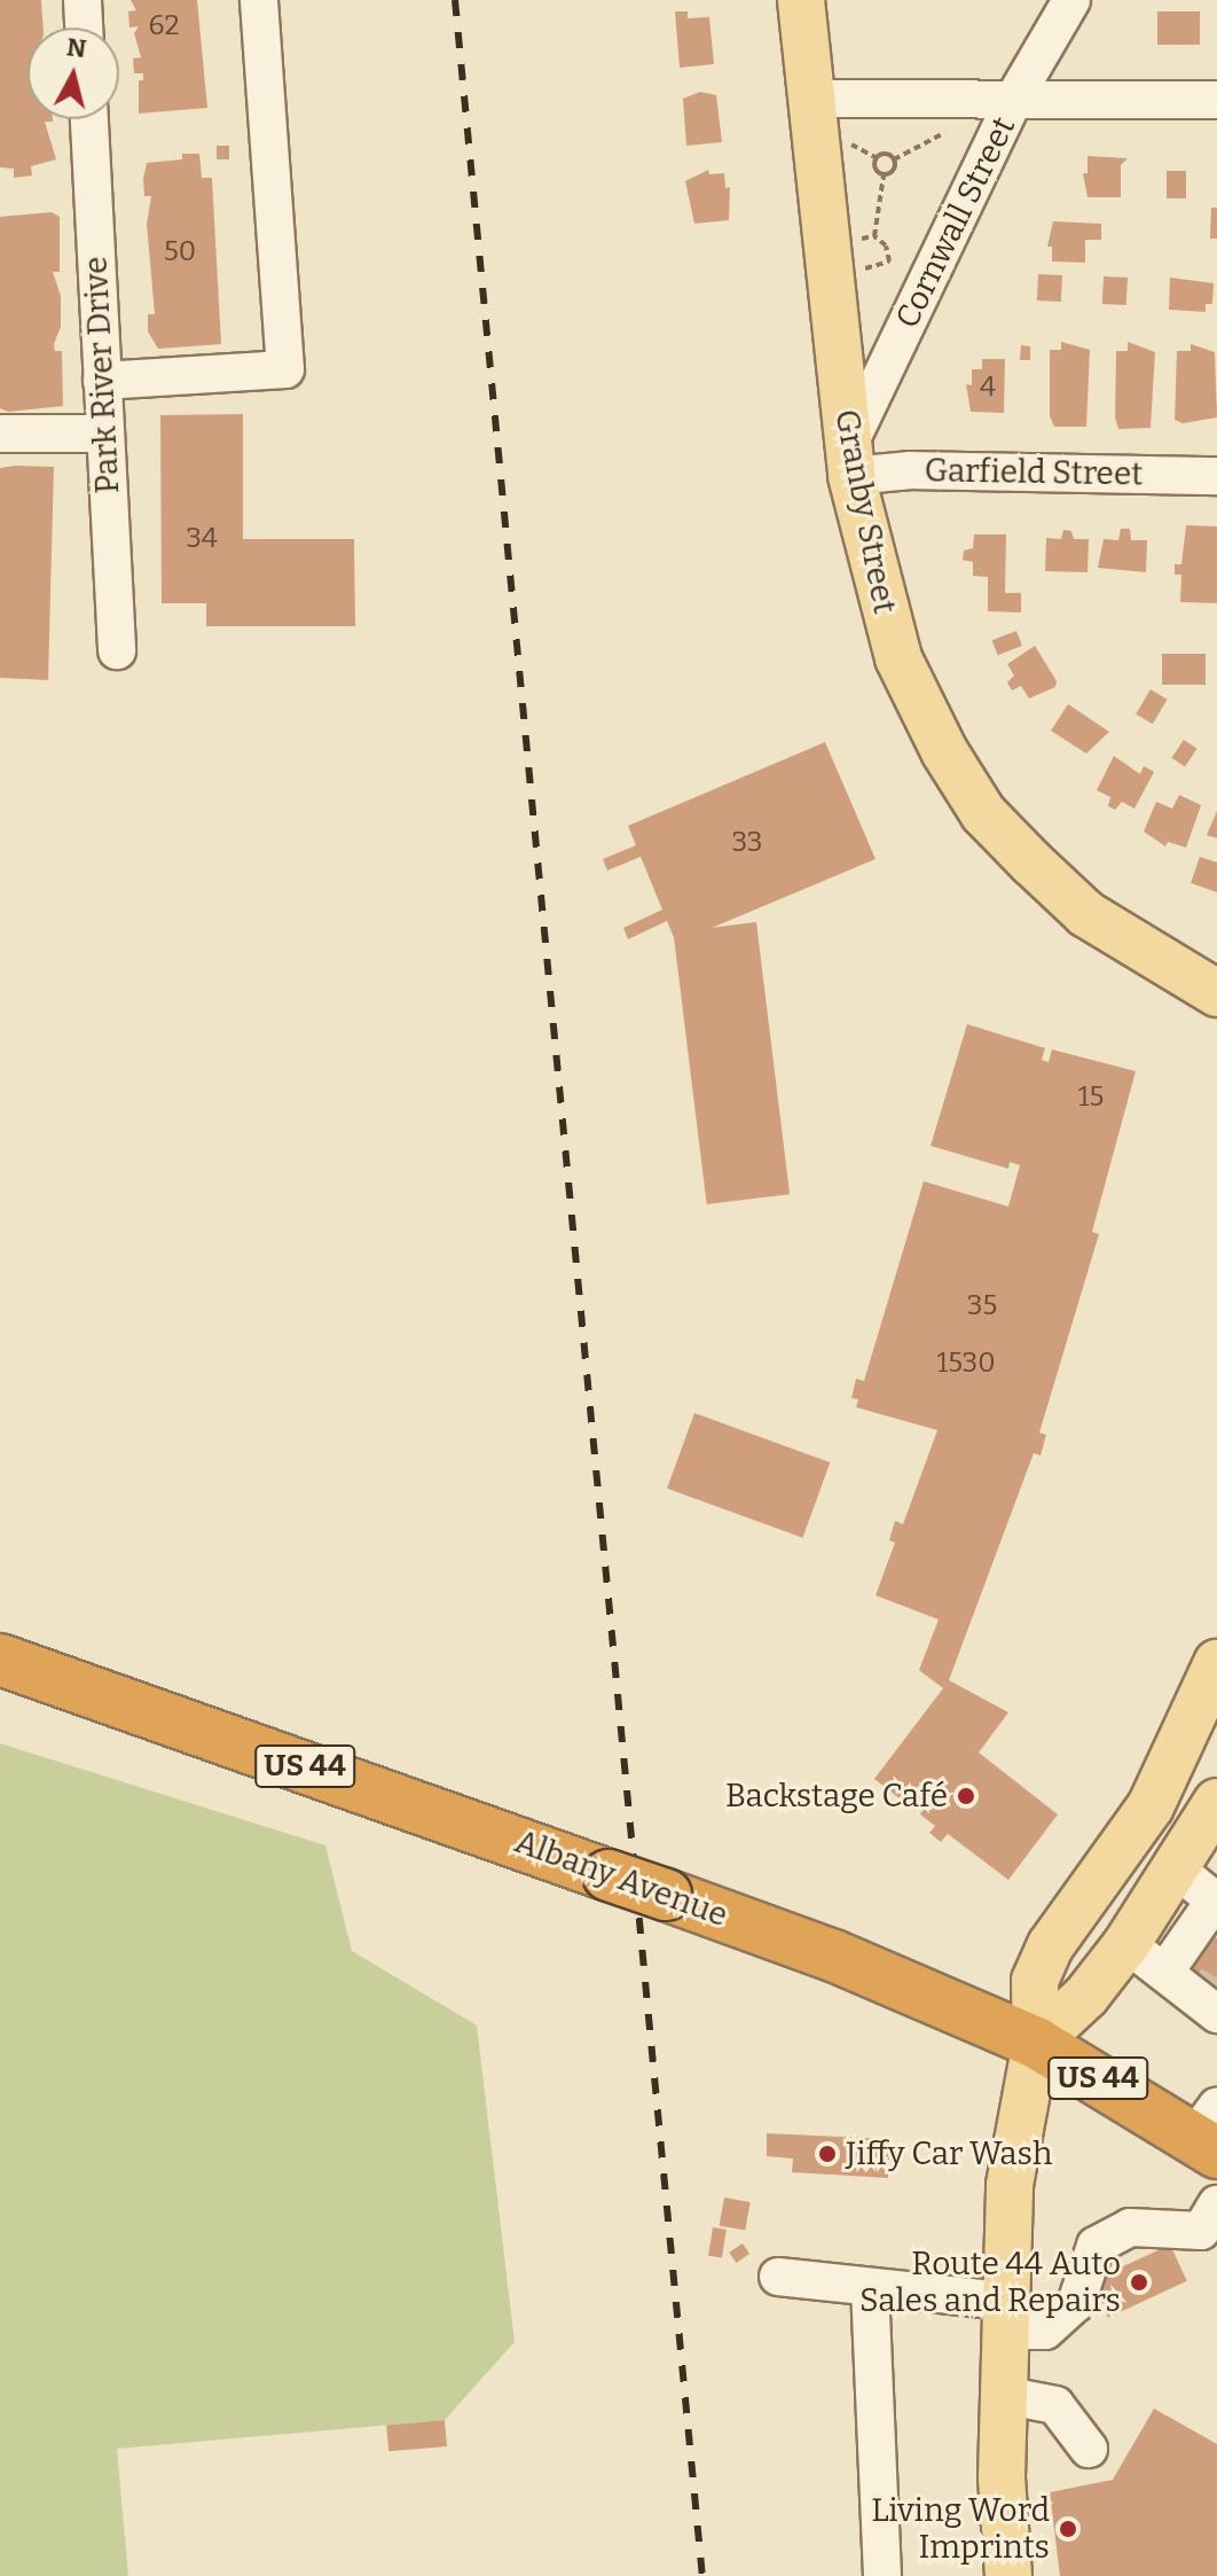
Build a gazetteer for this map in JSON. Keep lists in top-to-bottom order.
{
  "streets": {
    "highway": ["US 44", "Albany Avenue"],
    "main road": ["Granby Street"],
    "street": ["Cornwall Street", "Park River Drive", "Garfield Street"]
  },
  "crossings": [
    ["Cornwall Street", "Garfield Street"],
    ["Cornwall Street", "Granby Street"],
    ["Garfield Street", "Granby Street"]
  ],
  "places": [
    "Backstage Café",
    "Jiffy Car Wash",
    "Route 44 Auto Sales and Repairs",
    "Living Word Imprints"
  ],
  "house_numbers": [
    "62",
    "50",
    "4",
    "34",
    "33",
    "15",
    "35",
    "1530"
  ],
  "north": "top"
}
